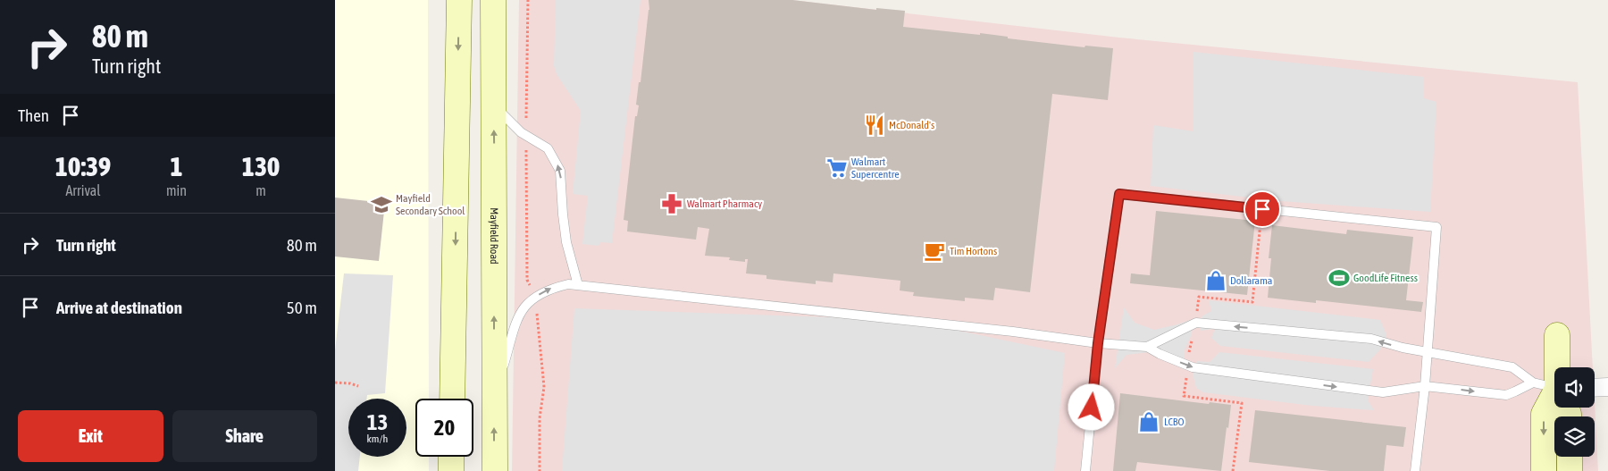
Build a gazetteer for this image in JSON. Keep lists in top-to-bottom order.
{
  "streets": {
    "main road": ["Mayfield Road"]
  },
  "places": {
    "restaurant": ["McDonald's"],
    "supermarket": ["Walmart Supercentre"],
    "pharmacy": ["Walmart Pharmacy"],
    "school or university": ["Mayfield Secondary School"],
    "cafe": ["Tim Hortons"],
    "sports": ["GoodLife Fitness"],
    "shop": ["Dollarama", "LCBO"]
  },
  "page": {
    "turn": ["80 m", "Turn right"],
    "then": "Then",
    "eta": [
      "10:39",
      "Arrival",
      "1",
      "min",
      "130",
      "m"
    ],
    "list": [
      {
        "name": "Turn right",
        "value": "80 m"
      },
      {
        "name": "Arrive at destination",
        "value": "50 m"
      }
    ],
    "speed": "13 km/h",
    "limit": "20",
    "buttons": ["Exit", "Share"]
  }
}
